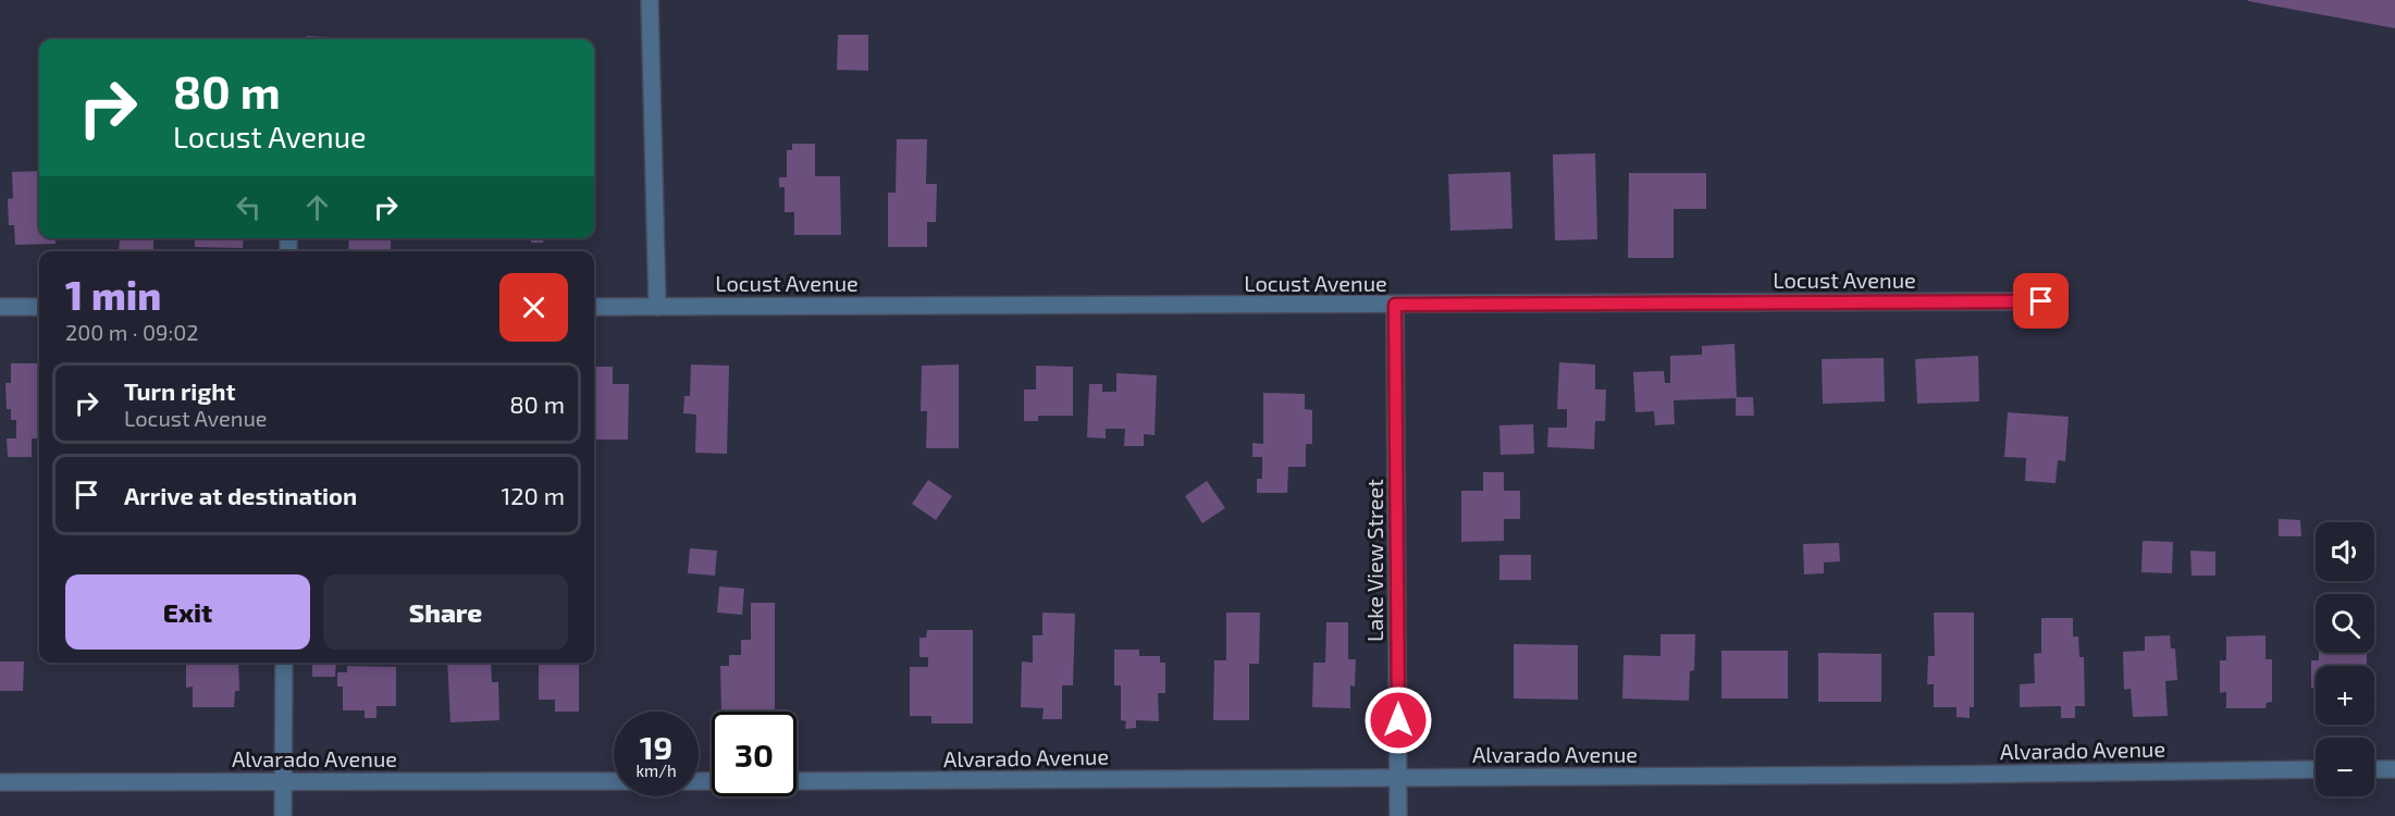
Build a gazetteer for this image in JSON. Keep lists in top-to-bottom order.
{
  "streets": {
    "street": ["Locust Avenue", "Lake View Street", "Alvarado Avenue"]
  },
  "crossings": [
    ["Locust Avenue", "Lake View Street"],
    ["Lake View Street", "Alvarado Avenue"]
  ],
  "page": {
    "turn": ["80 m", "Locust Avenue"],
    "heading": ["1 min", "200 m · 09:02"],
    "list": [
      {
        "name": "Turn right",
        "note": "Locust Avenue",
        "value": "80 m"
      },
      {
        "name": "Arrive at destination",
        "value": "120 m"
      }
    ],
    "map_buttons": ["+", "−"],
    "buttons": ["Exit", "Share"],
    "speed": "19 km/h",
    "limit": "30"
  }
}
